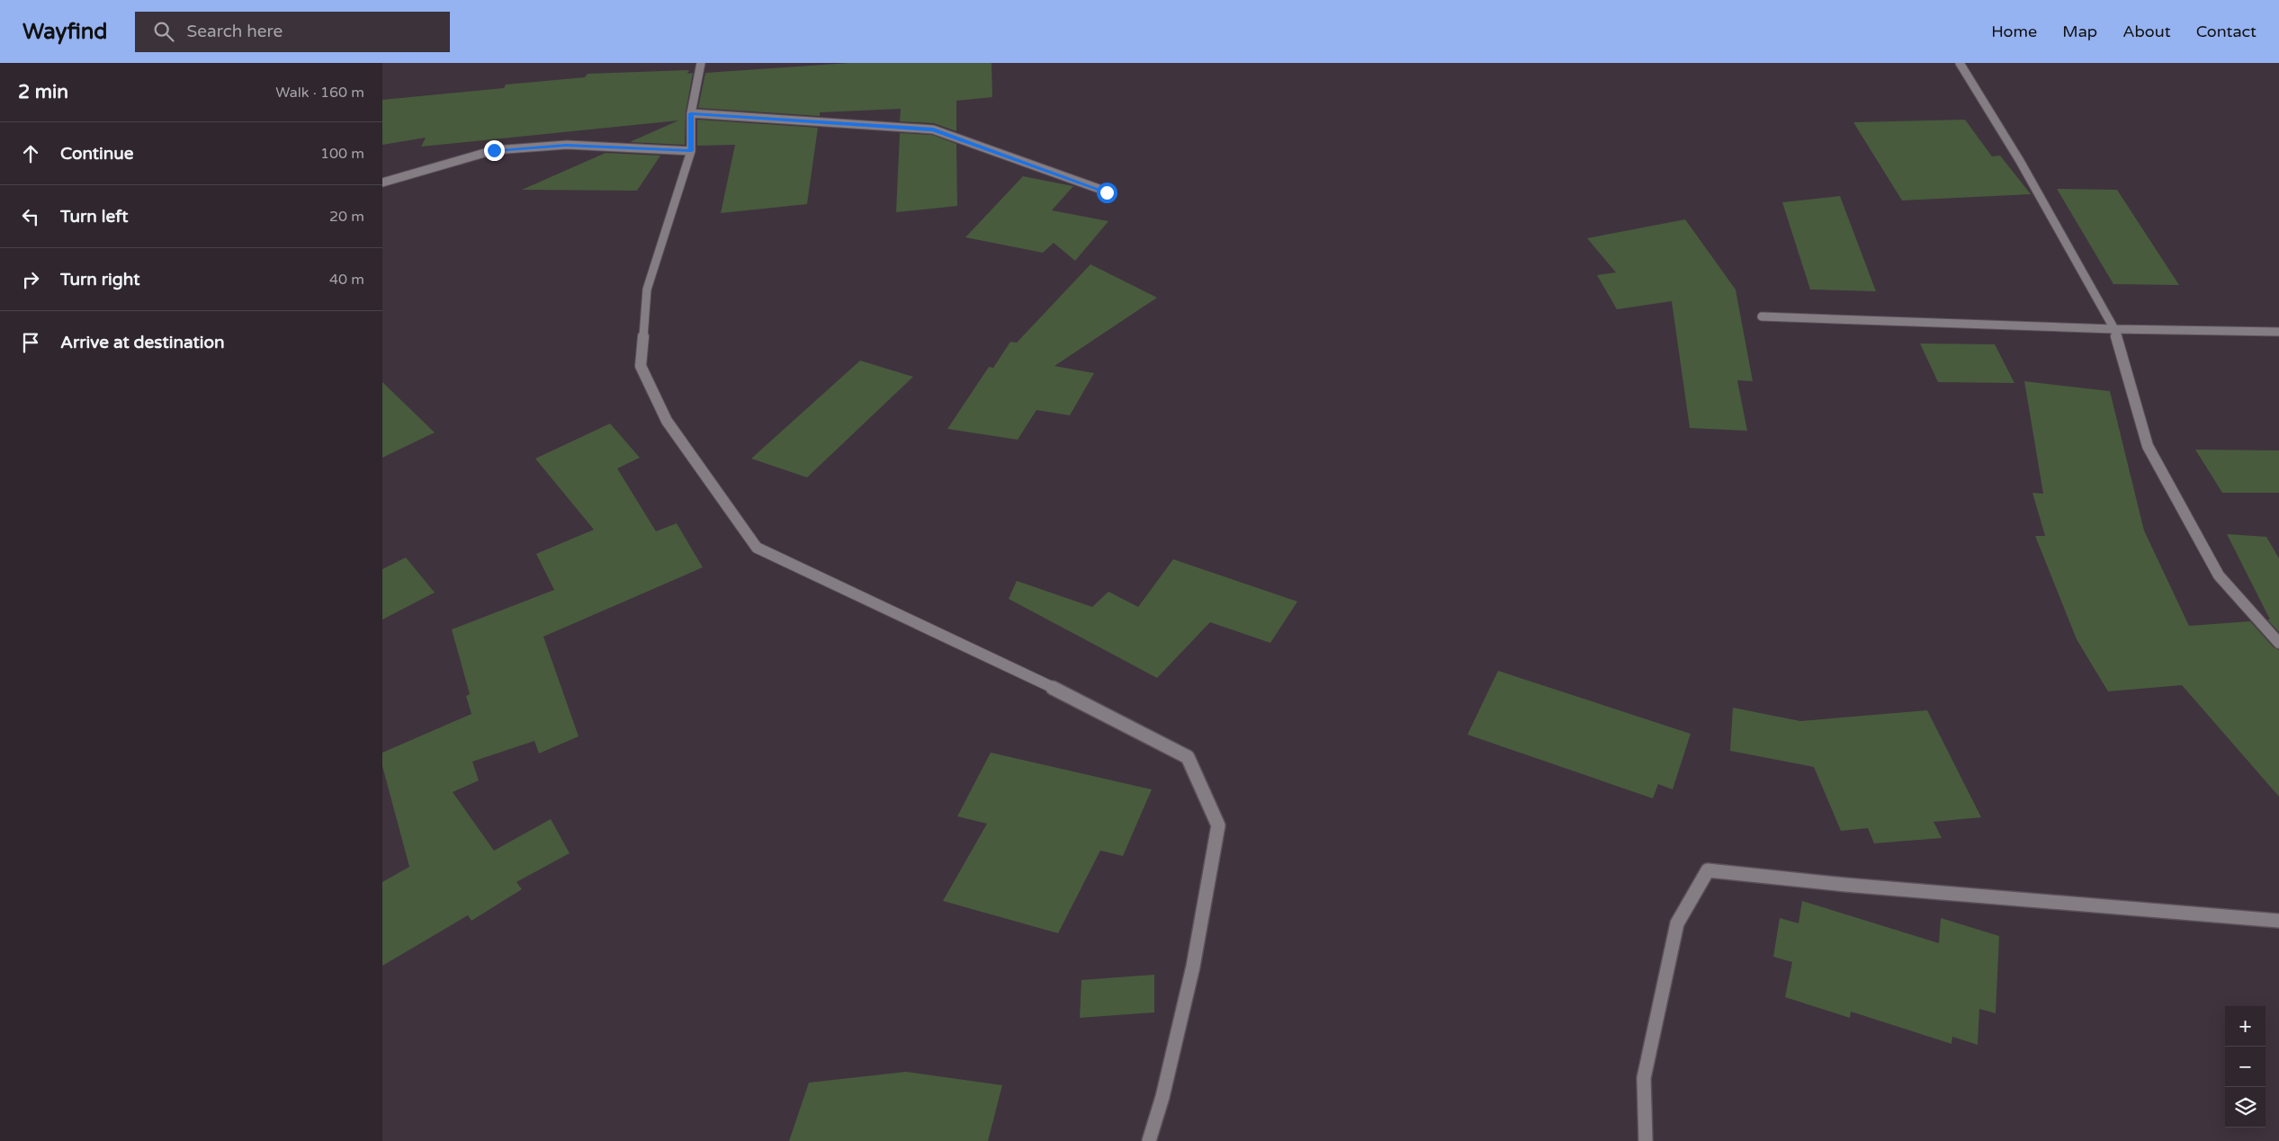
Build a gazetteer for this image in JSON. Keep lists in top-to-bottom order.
{
  "page": {
    "header": "Wayfind",
    "search": "Search here",
    "nav": [
      "Home",
      "Map",
      "About",
      "Contact"
    ],
    "heading": ["2 min", "Walk · 160 m"],
    "list": [
      ["Continue", "100 m"],
      ["Turn left", "20 m"],
      ["Turn right", "40 m"],
      "Arrive at destination"
    ],
    "map_buttons": ["+", "−"]
  }
}
